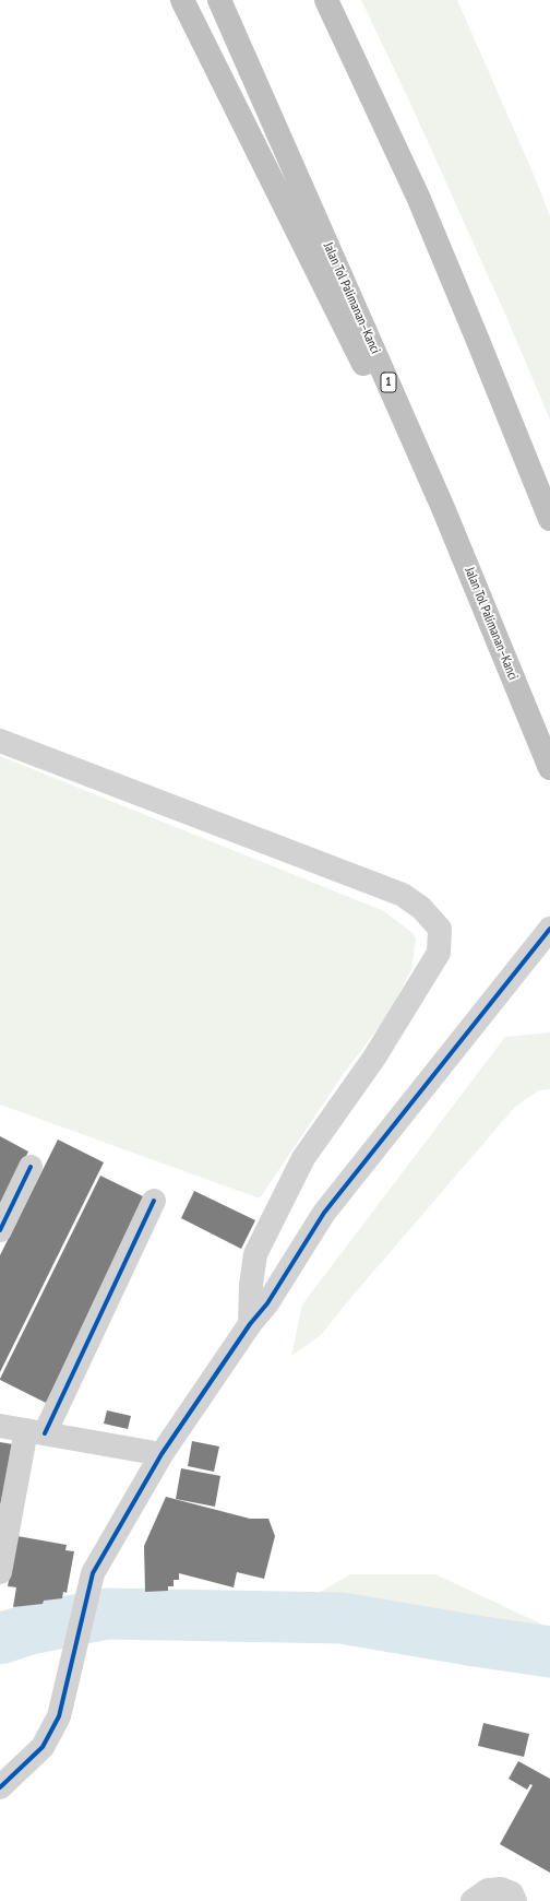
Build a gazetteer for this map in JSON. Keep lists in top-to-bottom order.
{
  "streets": {
    "highway": ["Jalan Tol Palimanan–Kanci", "1"]
  }
}
